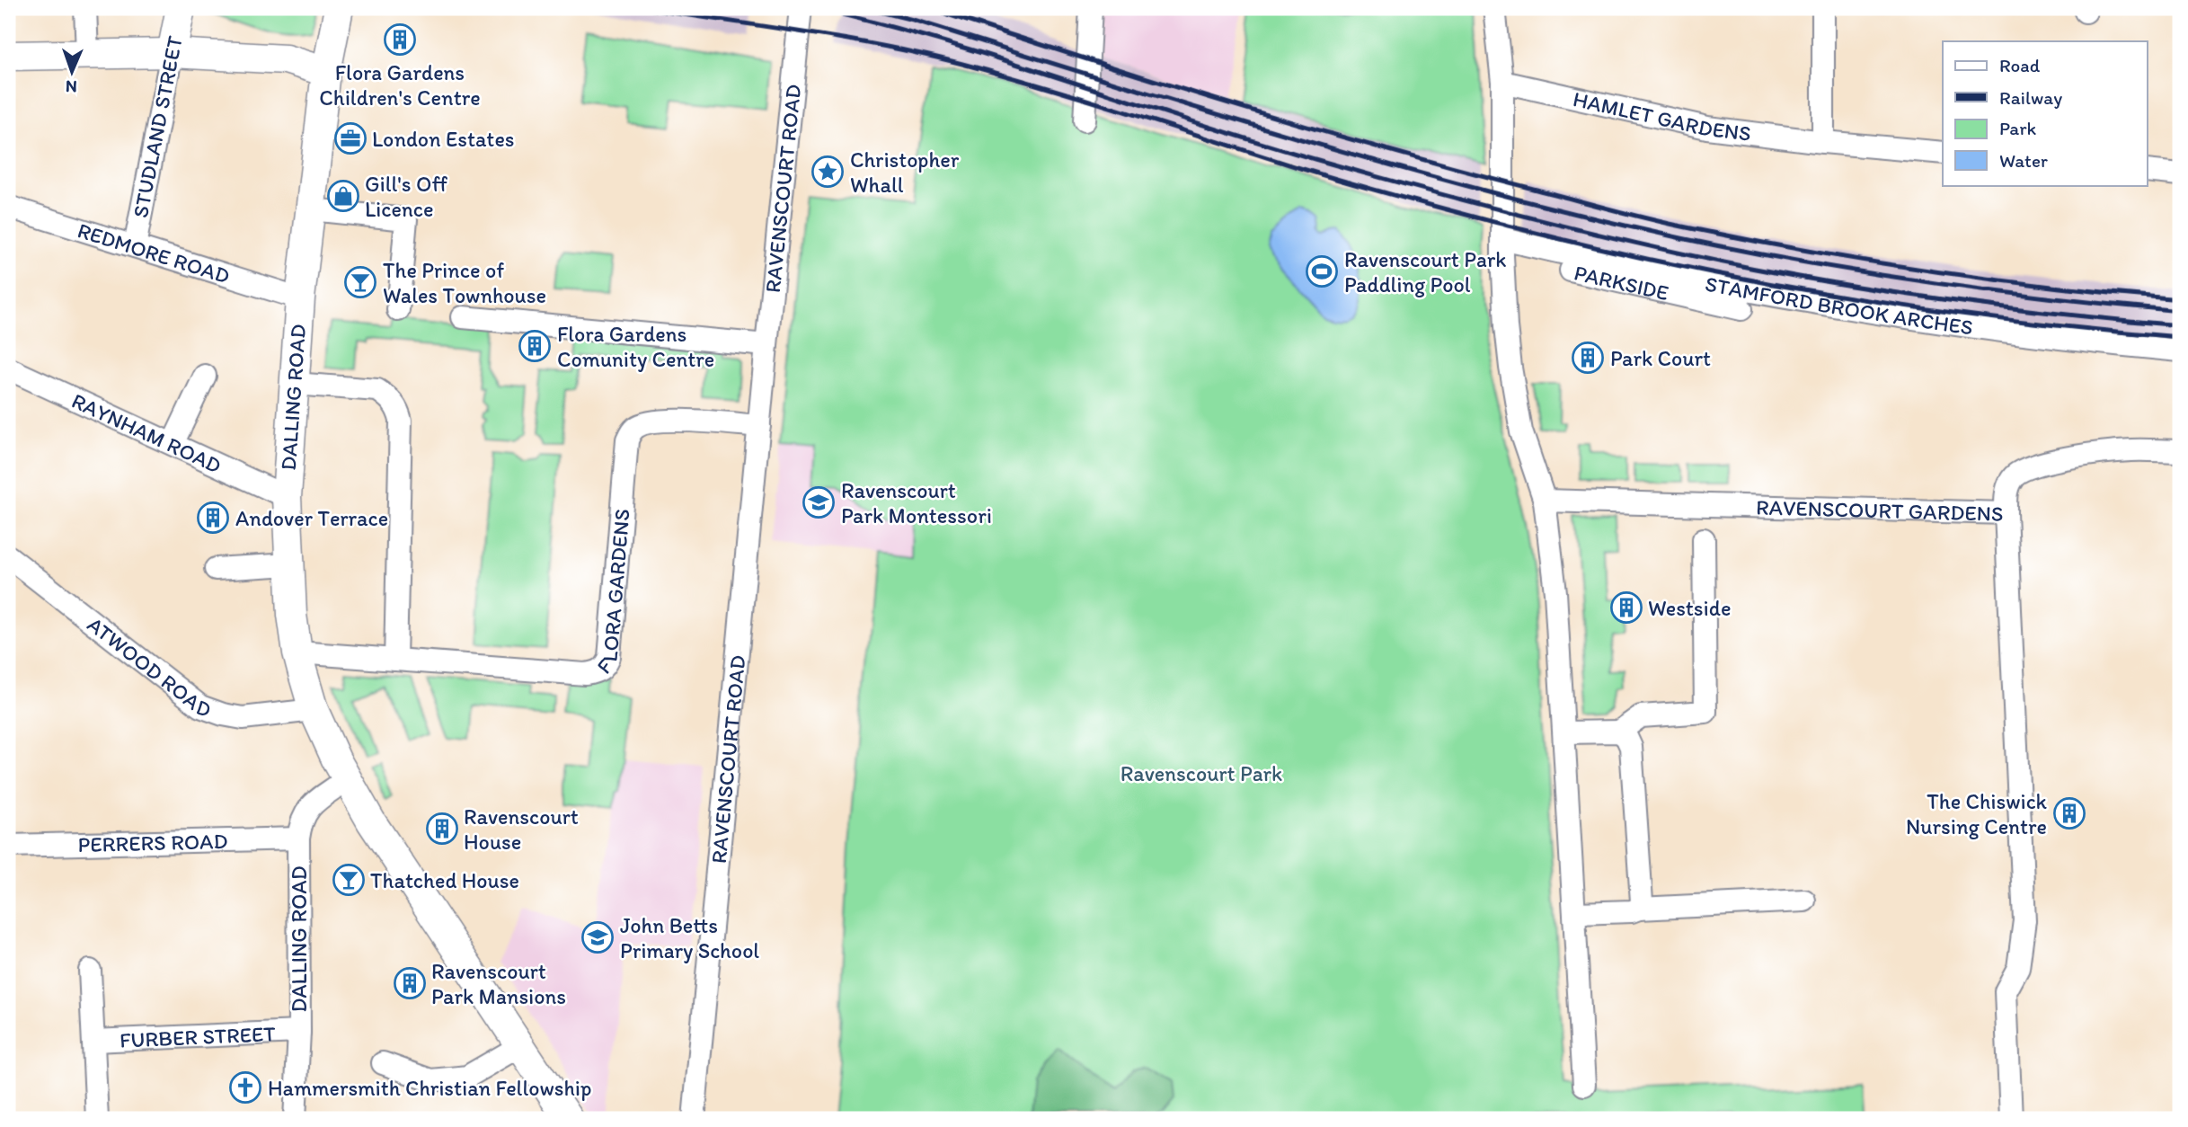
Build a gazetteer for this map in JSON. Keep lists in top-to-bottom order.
{
  "streets": {
    "main road": ["STUDLAND STREET", "DALLING ROAD"],
    "street": [
      "HAMLET GARDENS",
      "RAVENSCOURT ROAD",
      "REDMORE ROAD",
      "PARKSIDE",
      "STAMFORD BROOK ARCHES",
      "RAYNHAM ROAD",
      "RAVENSCOURT GARDENS",
      "FLORA GARDENS",
      "ATWOOD ROAD",
      "PERRERS ROAD",
      "FURBER STREET"
    ]
  },
  "crossings": [
    ["STUDLAND STREET", "REDMORE ROAD"],
    ["RAVENSCOURT ROAD", "FLORA GARDENS"],
    ["REDMORE ROAD", "DALLING ROAD"],
    ["PARKSIDE", "STAMFORD BROOK ARCHES"],
    ["DALLING ROAD", "RAYNHAM ROAD"],
    ["DALLING ROAD", "FLORA GARDENS"],
    ["DALLING ROAD", "ATWOOD ROAD"],
    ["DALLING ROAD", "PERRERS ROAD"],
    ["DALLING ROAD", "FURBER STREET"]
  ],
  "parks": ["Ravenscourt Park"],
  "places": {
    "building": [
      "Flora Gardens Children's Centre",
      "Flora Gardens Comunity Centre",
      "Park Court",
      "Andover Terrace",
      "Westside",
      "The Chiswick Nursing Centre",
      "Ravenscourt House",
      "Ravenscourt Park Mansions"
    ],
    "office": ["London Estates"],
    "place": ["Christopher Whall"],
    "shop": ["Gill's Off Licence"],
    "sports": ["Ravenscourt Park Paddling Pool"],
    "bar": ["The Prince of Wales Townhouse", "Thatched House"],
    "school or university": ["Ravenscourt Park Montessori", "John Betts Primary School"],
    "church": ["Hammersmith Christian Fellowship"]
  },
  "legend": [
    "Road",
    "Railway",
    "Park",
    "Water"
  ],
  "north": "bottom"
}
